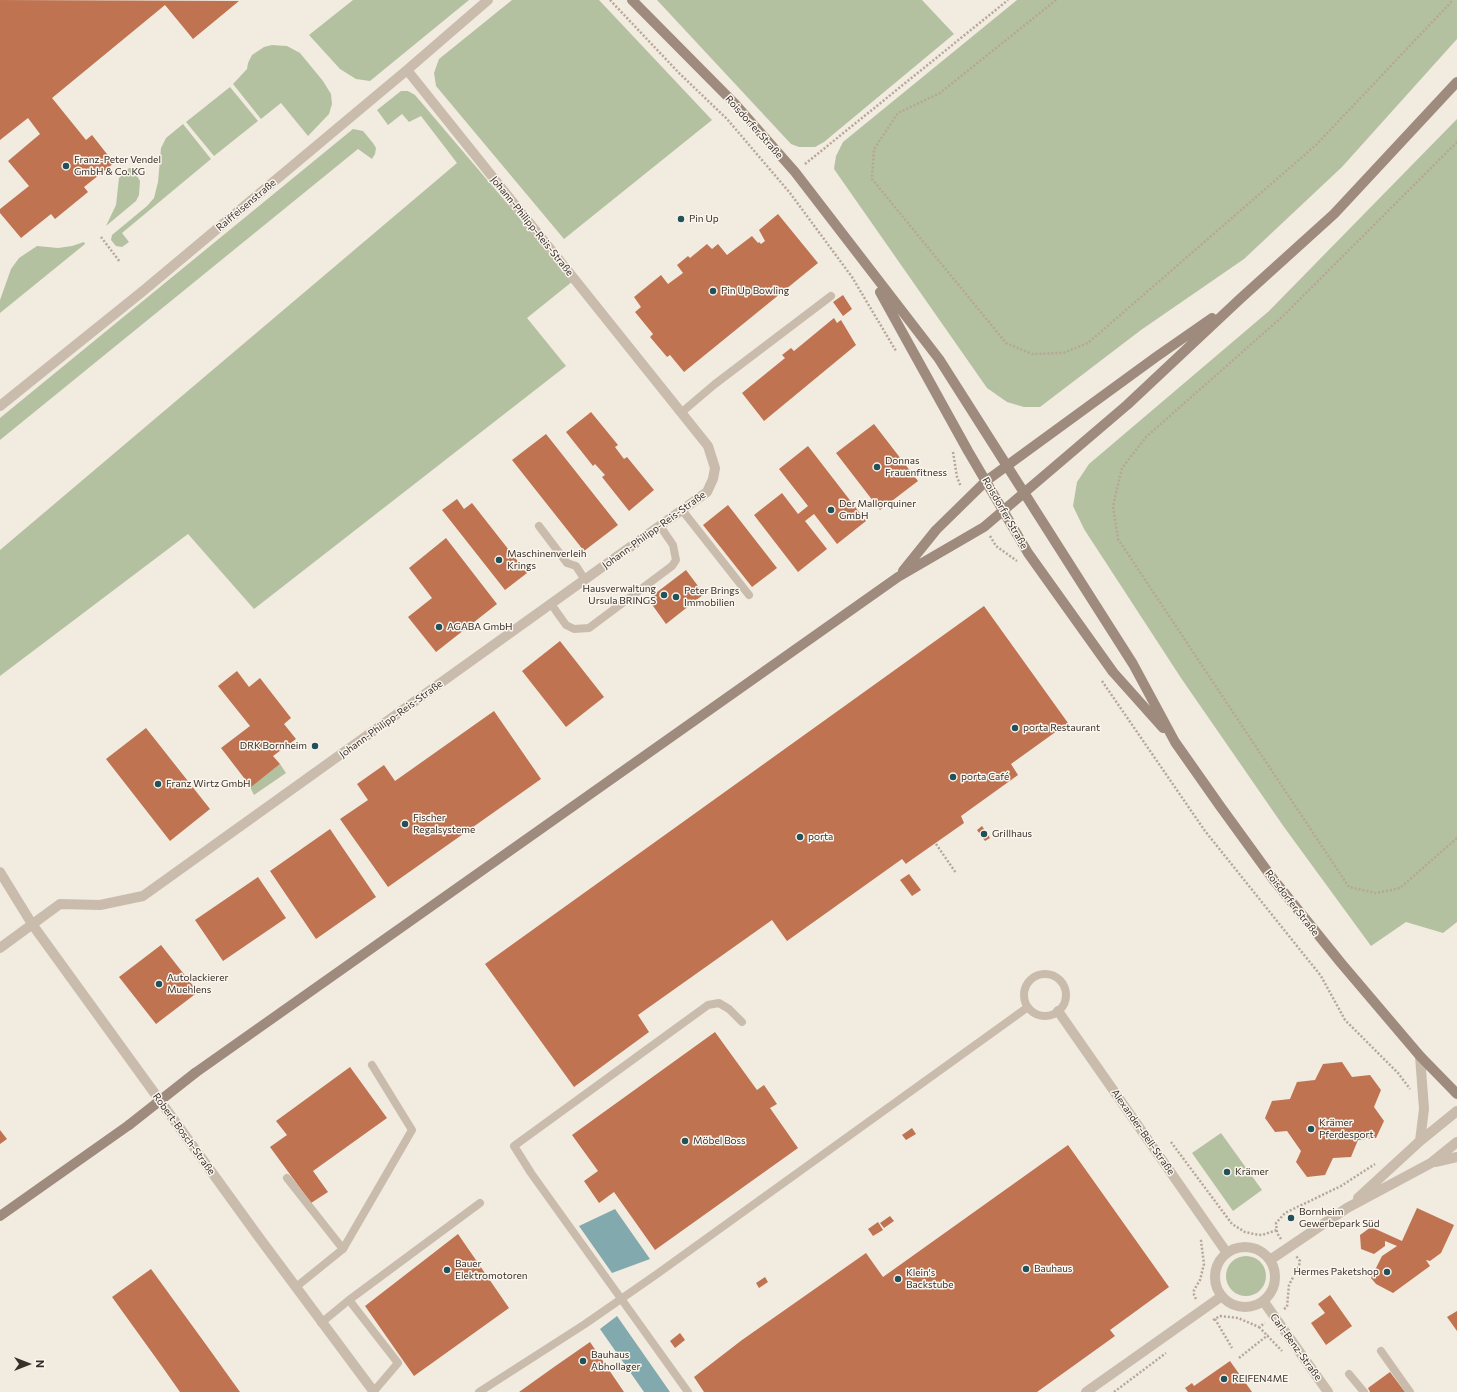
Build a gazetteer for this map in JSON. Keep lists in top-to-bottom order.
{
  "streets": {
    "main road": ["Roisdorfer Straße"],
    "street": [
      "Raiffeisenstraße",
      "Johann-Philipp-Reis-Straße",
      "Alexander-Bell-Straße",
      "Robert-Bosch-Straße",
      "Carl-Benz-Straße"
    ]
  },
  "crossings": [
    ["Raiffeisenstraße", "Johann-Philipp-Reis-Straße"],
    ["Johann-Philipp-Reis-Straße", "Robert-Bosch-Straße"],
    ["Alexander-Bell-Straße", "Carl-Benz-Straße"]
  ],
  "places": [
    "Franz-Peter Vendel GmbH & Co. KG",
    "Pin Up",
    "Pin Up Bowling",
    "Donnas Frauenfitness",
    "Der Mallorquiner GmbH",
    "Maschinenverleih Krings",
    "Hausverwaltung Ursula BRINGS",
    "Peter Brings Immobilien",
    "AGABA GmbH",
    "porta Restaurant",
    "DRK Bornheim",
    "porta Café",
    "Franz Wirtz GmbH",
    "Fischer Regalsysteme",
    "Grillhaus",
    "porta",
    "Autolackierer Muehlens",
    "Krämer Pferdesport",
    "Möbel Boss",
    "Krämer",
    "Bornheim Gewerbepark Süd",
    "Bauhaus",
    "Bauer Elektromotoren",
    "Hermes Paketshop",
    "Klein's Backstube",
    "Bauhaus Abhollager",
    "REIFEN4ME"
  ],
  "north": "right"
}
